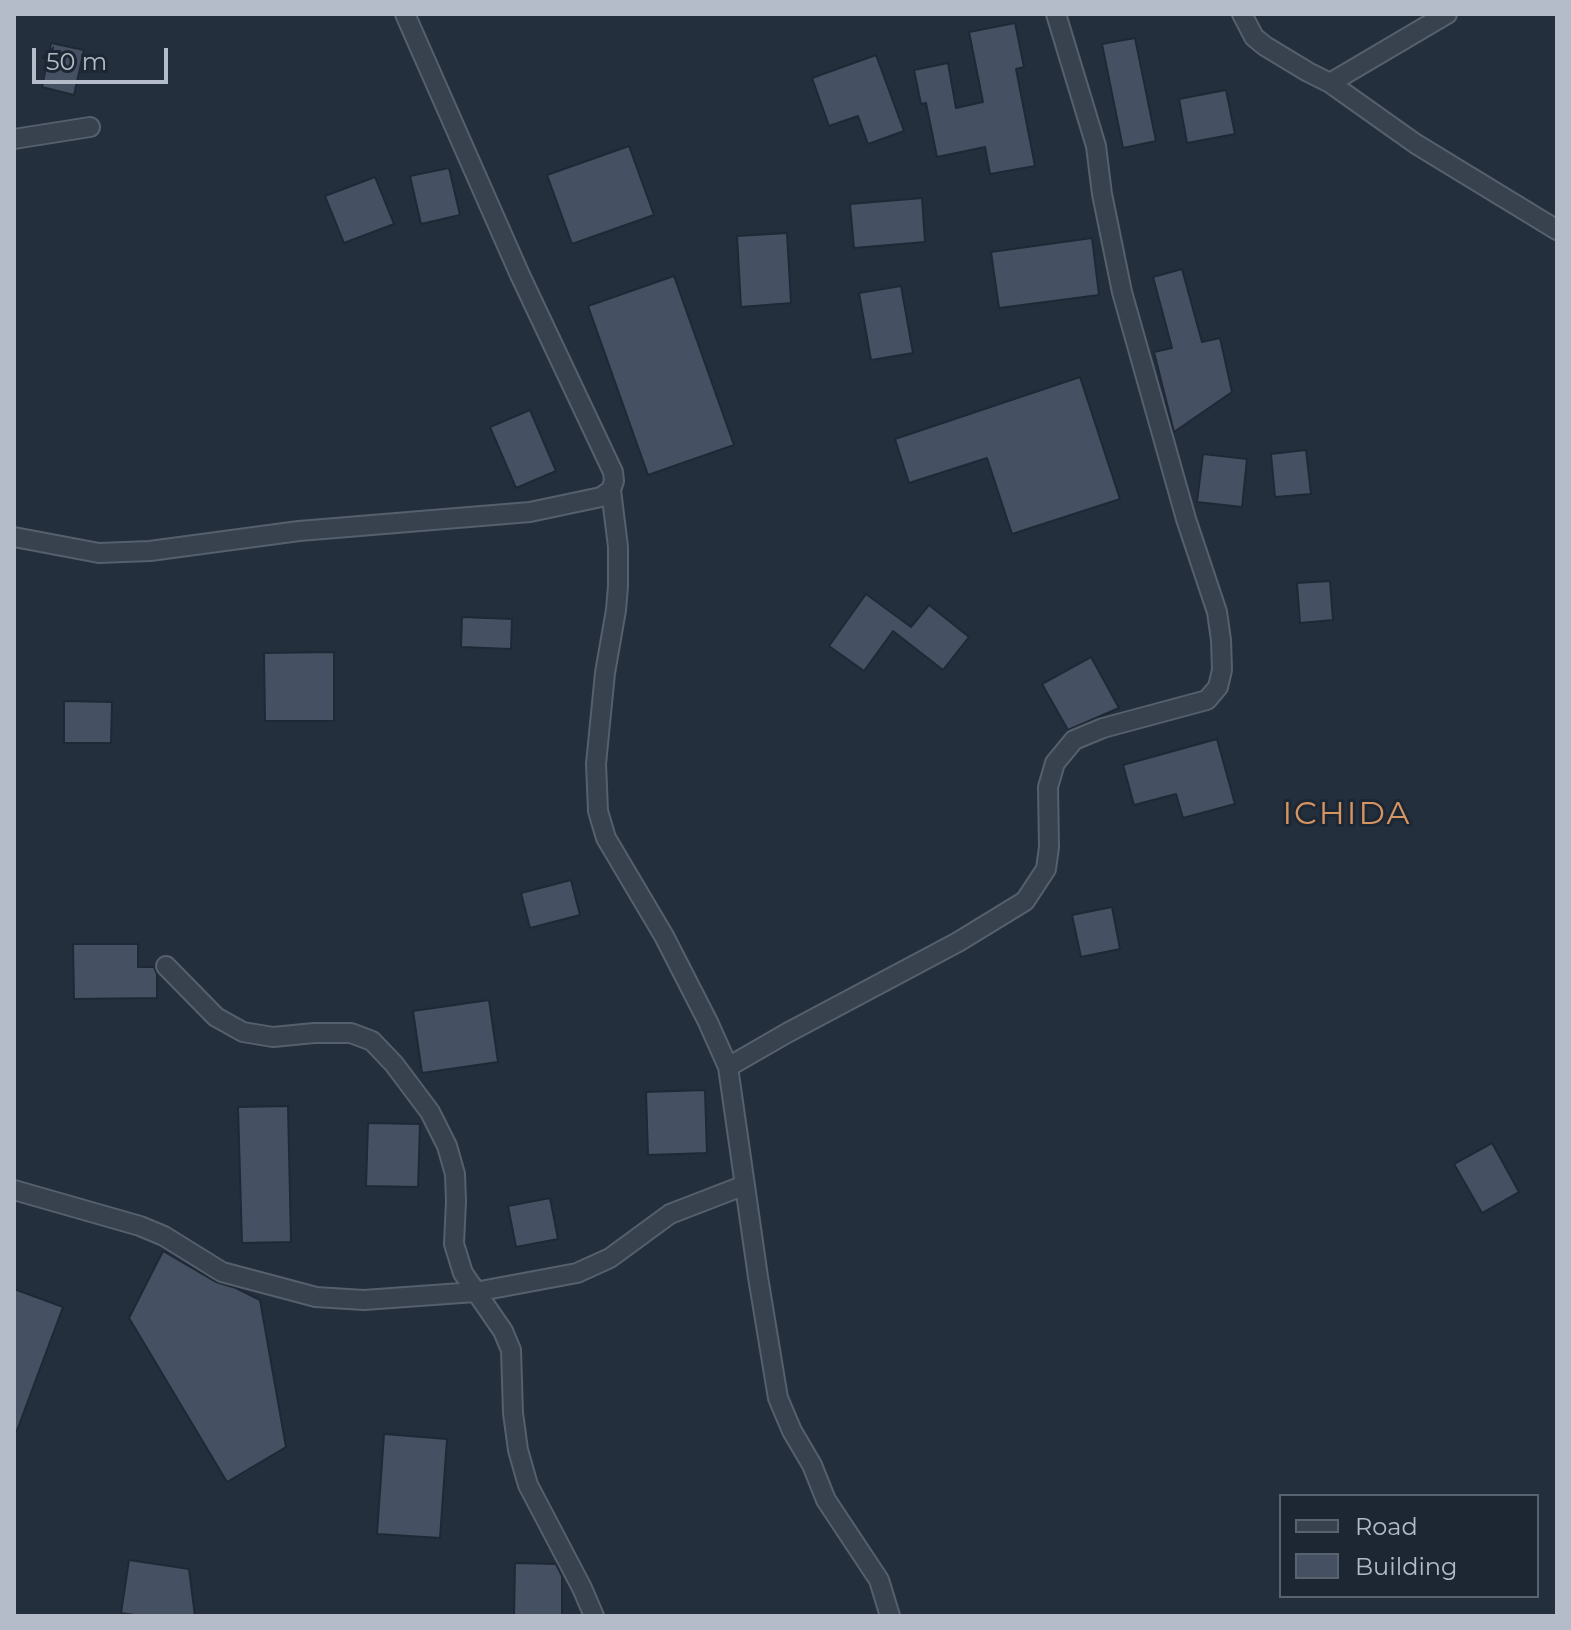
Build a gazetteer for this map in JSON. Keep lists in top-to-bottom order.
{
  "districts": ["ICHIDA"],
  "legend": ["Road", "Building"],
  "scale_bar": "50 m"
}
